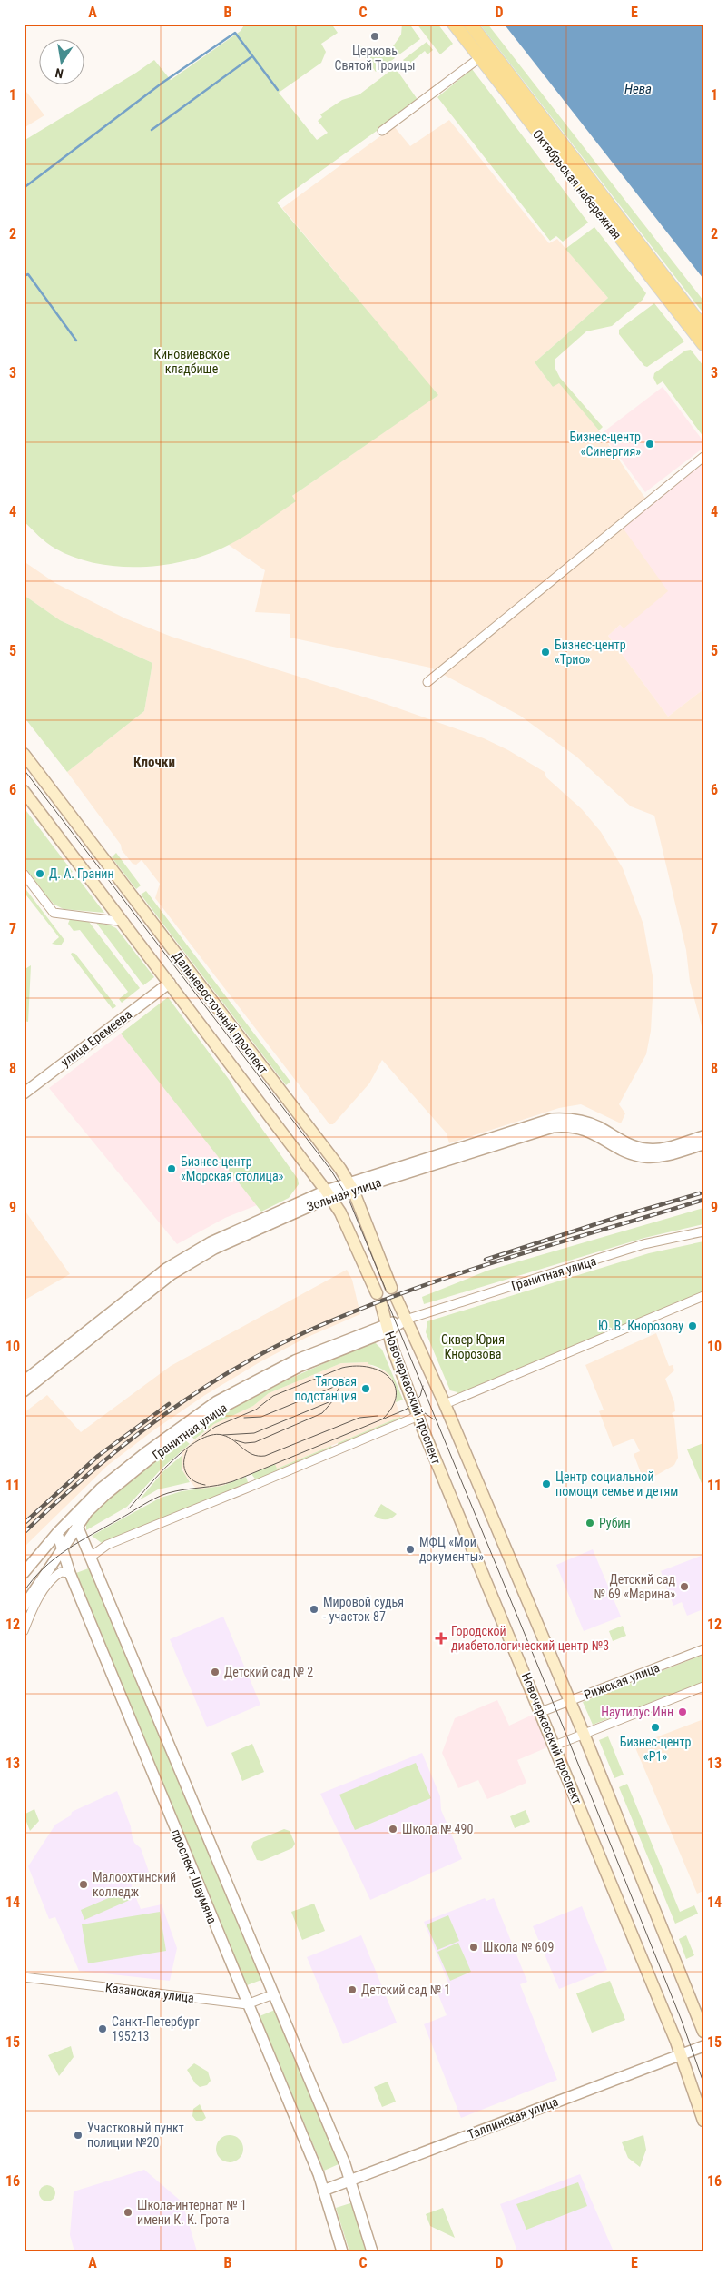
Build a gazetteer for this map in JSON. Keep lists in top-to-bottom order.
{
  "streets": {
    "main road": ["Октябрьская набережная", "Дальневосточный проспект", "Новочеркасский проспект"],
    "street": [
      "улица Еремеева",
      "Зольная улица",
      "Гранитная улица",
      "Рижская улица",
      "проспект Шаумяна",
      "Казанская улица",
      "Таллинская улица"
    ]
  },
  "crossings": [
    ["Дальневосточный проспект", "улица Еремеева"],
    ["Дальневосточный проспект", "Зольная улица"],
    ["Дальневосточный проспект", "Новочеркасский проспект"],
    ["Гранитная улица", "Новочеркасский проспект"],
    ["Гранитная улица", "проспект Шаумяна"],
    ["Новочеркасский проспект", "Рижская улица"],
    ["Новочеркасский проспект", "Таллинская улица"],
    ["проспект Шаумяна", "Казанская улица"],
    ["проспект Шаумяна", "Таллинская улица"]
  ],
  "districts": ["Клочки"],
  "water": ["Нева"],
  "parks": ["Киновиевское кладбище", "Сквер Юрия Кнорозова"],
  "places": {
    "other": [
      "Церковь Святой Троицы",
      "Бизнес-центр «Синергия»",
      "Бизнес-центр «Трио»",
      "Д. А. Гранин",
      "Бизнес-центр «Морская столица»",
      "Ю. В. Кнорозову",
      "Тяговая подстанция",
      "Центр социальной помощи семье и детям",
      "Рубин",
      "МФЦ «Мои документы»",
      "Детский сад № 69 «Марина»",
      "Мировой судья - участок 87",
      "Детский сад № 2",
      "Наутилус Инн",
      "Бизнес-центр «Р1»",
      "Школа № 490",
      "Малоохтинский колледж",
      "Школа № 609",
      "Детский сад № 1",
      "Санкт-Петербург 195213",
      "Участковый пункт полиции №20",
      "Школа-интернат № 1 имени К. К. Грота"
    ],
    "health": ["Городской диабетологический центр №3"]
  },
  "north": "bottom",
  "grid": {
    "columns": [
      "A",
      "B",
      "C",
      "D",
      "E"
    ],
    "rows": [
      "1",
      "2",
      "3",
      "4",
      "5",
      "6",
      "7",
      "8",
      "9",
      "10",
      "11",
      "12",
      "13",
      "14",
      "15",
      "16"
    ]
  }
}
